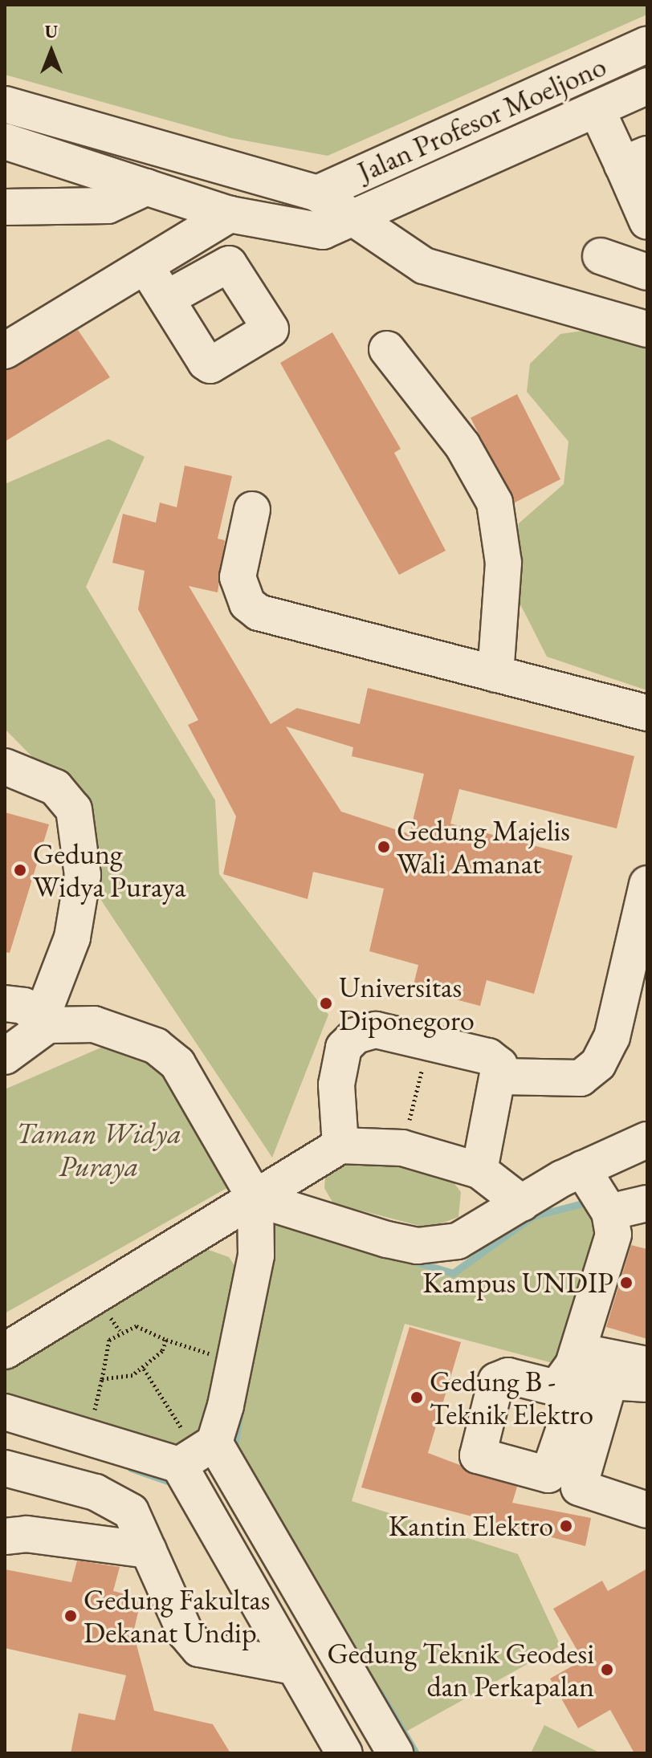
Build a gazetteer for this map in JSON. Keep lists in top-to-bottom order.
{
  "streets": {
    "street": ["Jalan Profesor Moeljono"]
  },
  "parks": ["Taman Widya Puraya"],
  "places": [
    "Gedung Majelis Wali Amanat",
    "Gedung Widya Puraya",
    "Universitas Diponegoro",
    "Kampus UNDIP",
    "Gedung B - Teknik Elektro",
    "Kantin Elektro",
    "Gedung Fakultas Dekanat Undip",
    "Gedung Teknik Geodesi dan Perkapalan"
  ],
  "north": "top"
}
